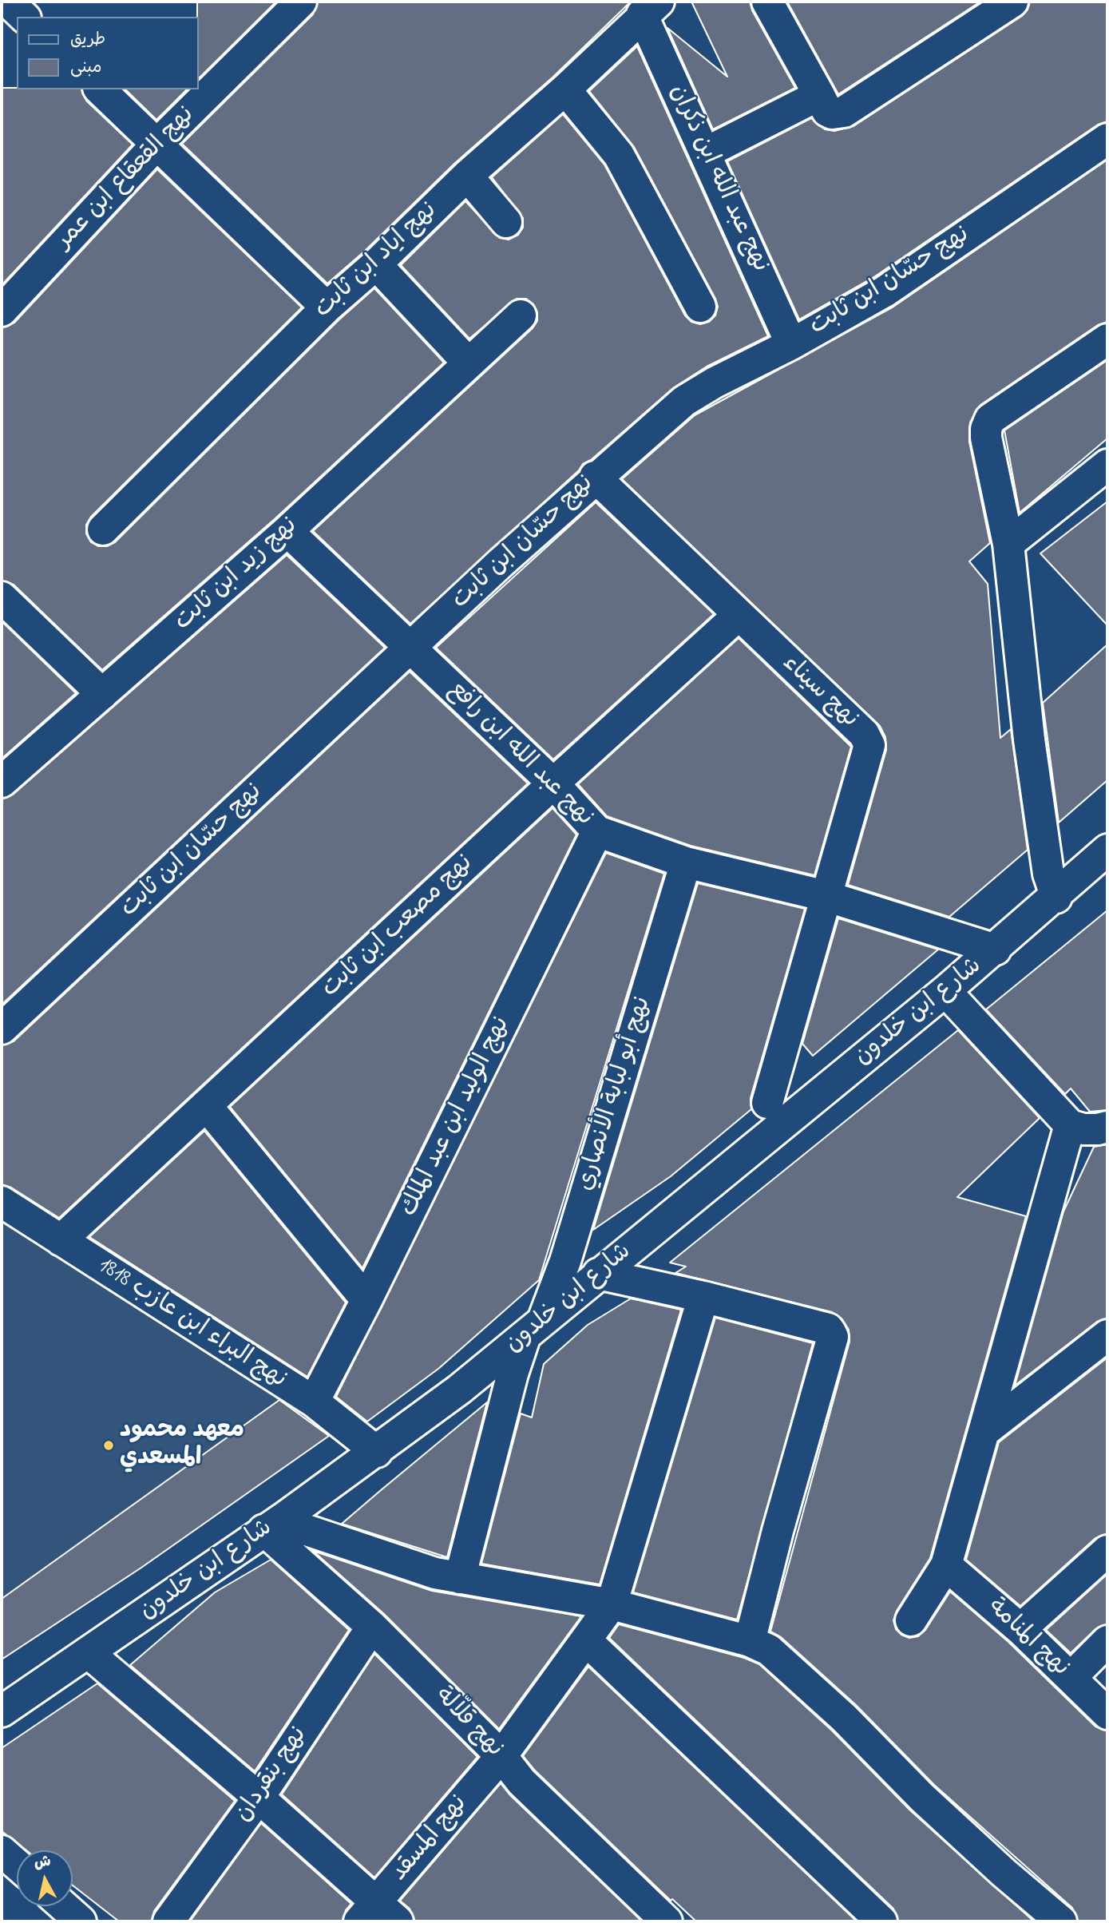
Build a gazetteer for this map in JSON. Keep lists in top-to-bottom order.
{
  "streets": {
    "street": [
      "نهج القعقاع ابن عمر",
      "نهج عبد الله ابن ذكران",
      "نهج اياد ابن ثابت",
      "نهج حسّان ابن ثابت",
      "نهج زيد ابن ثابت",
      "نهج سيناء",
      "نهج عبد الله ابن رافع",
      "نهج مصعب ابن ثابت",
      "شارع ابن خلدون",
      "نهج أبو لبابة الأنصاري",
      "نهج الوليد ابن عبد الملك",
      "نهج البراء ابن عازب 1818",
      "نهج المنامة",
      "نهج قلاّلة",
      "نهج بنقردان",
      "نهج المسقد"
    ]
  },
  "crossings": [
    ["نهج عبد الله ابن ذكران", "نهج اياد ابن ثابت"],
    ["نهج عبد الله ابن ذكران", "نهج حسّان ابن ثابت"],
    ["نهج حسّان ابن ثابت", "نهج سيناء"],
    ["نهج حسّان ابن ثابت", "نهج عبد الله ابن رافع"],
    ["نهج زيد ابن ثابت", "نهج عبد الله ابن رافع"],
    ["نهج سيناء", "نهج عبد الله ابن رافع"],
    ["نهج سيناء", "نهج مصعب ابن ثابت"],
    ["نهج عبد الله ابن رافع", "نهج مصعب ابن ثابت"],
    ["نهج عبد الله ابن رافع", "شارع ابن خلدون"],
    ["نهج عبد الله ابن رافع", "نهج أبو لبابة الأنصاري"],
    ["نهج عبد الله ابن رافع", "نهج الوليد ابن عبد الملك"],
    ["نهج مصعب ابن ثابت", "نهج البراء ابن عازب 1818"],
    ["شارع ابن خلدون", "نهج أبو لبابة الأنصاري"],
    ["شارع ابن خلدون", "نهج البراء ابن عازب 1818"],
    ["شارع ابن خلدون", "نهج قلاّلة"],
    ["نهج الوليد ابن عبد الملك", "نهج البراء ابن عازب 1818"],
    ["نهج قلاّلة", "نهج بنقردان"],
    ["نهج قلاّلة", "نهج المسقد"]
  ],
  "places": ["معهد محمود المسعدي"],
  "legend": ["طريق", "مبنى"],
  "north": "top"
}
